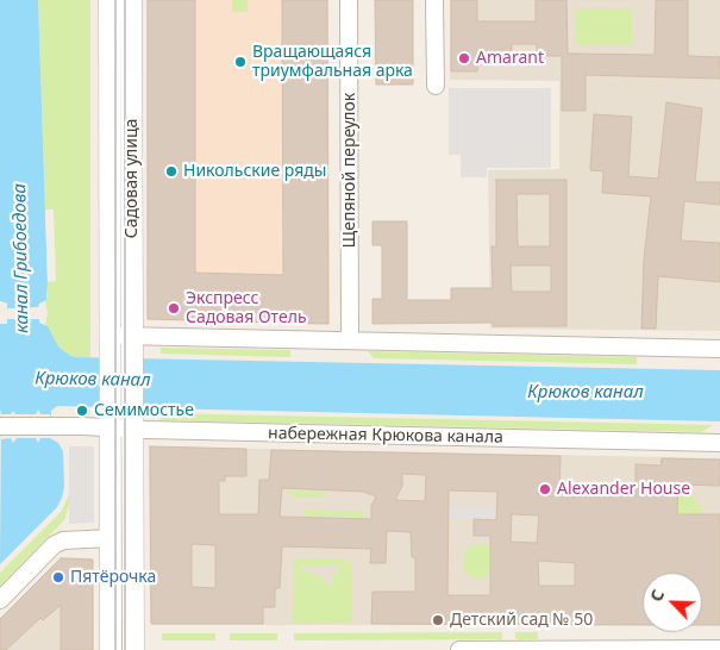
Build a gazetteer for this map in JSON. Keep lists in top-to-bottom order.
{
  "streets": {
    "street": ["Щепяной переулок", "Садовая улица", "набережная Крюкова канала"]
  },
  "crossings": [
    ["Садовая улица", "набережная Крюкова канала"]
  ],
  "water": ["канал Грибоедова", "Крюков канал"],
  "places": [
    "Amarant",
    "Вращающаяся триумфальная арка",
    "Никольские ряды",
    "Экспресс Садовая Отель",
    "Семимостье",
    "Alexander House",
    "Пятёрочка",
    "Детский сад № 50"
  ],
  "north": "top left"
}
